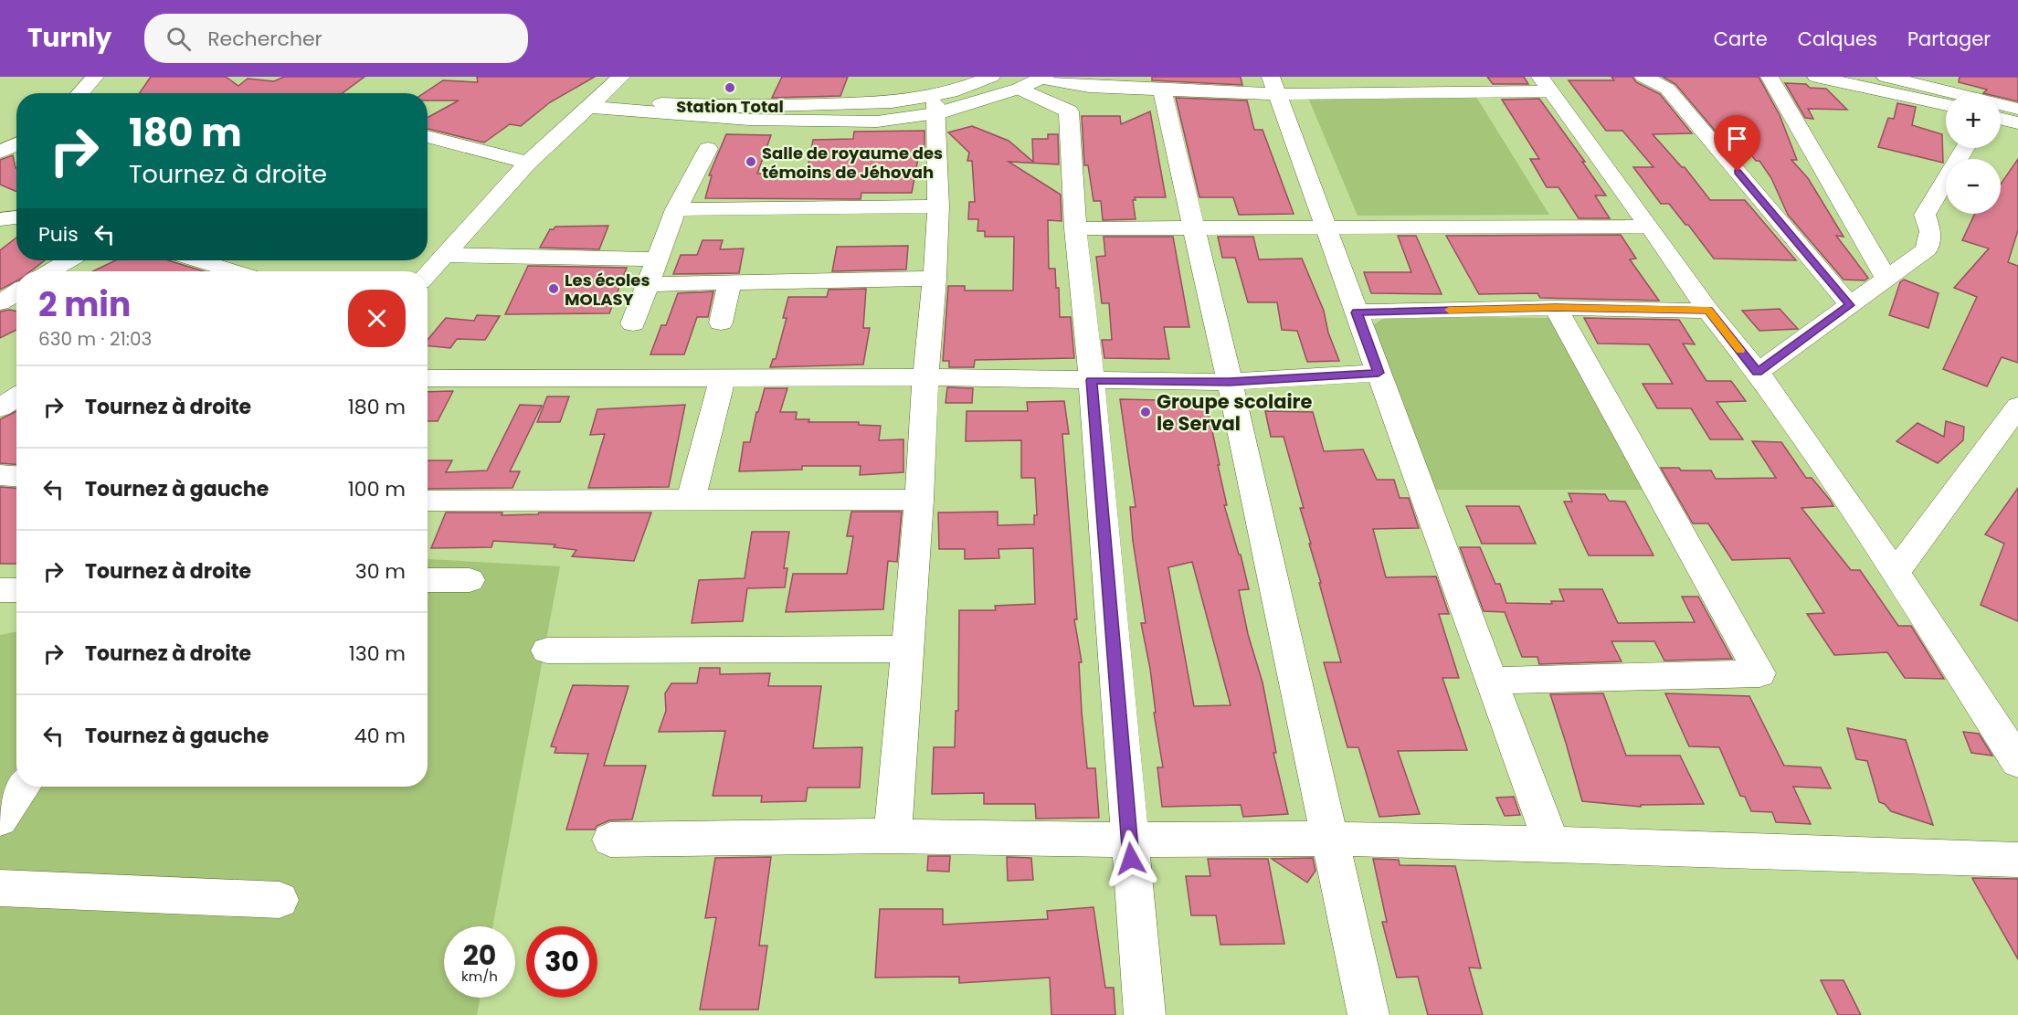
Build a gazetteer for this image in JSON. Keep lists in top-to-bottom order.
{
  "places": [
    "Station Total",
    "Salle de royaume des témoins de Jéhovah",
    "Les écoles MOLASY",
    "Groupe scolaire le Serval"
  ],
  "page": {
    "header": "Turnly",
    "search": "Rechercher",
    "nav": ["Carte", "Calques", "Partager"],
    "map_buttons": ["+", "−"],
    "turn": ["180 m", "Tournez à droite"],
    "then": "Puis",
    "heading": ["2 min", "630 m · 21:03"],
    "list": [
      {
        "name": "Tournez à droite",
        "value": "180 m"
      },
      {
        "name": "Tournez à gauche",
        "value": "100 m"
      },
      {
        "name": "Tournez à droite",
        "value": "30 m"
      },
      {
        "name": "Tournez à droite",
        "value": "130 m"
      },
      {
        "name": "Tournez à gauche",
        "value": "40 m"
      }
    ],
    "speed": "20 km/h",
    "limit": "30"
  }
}
